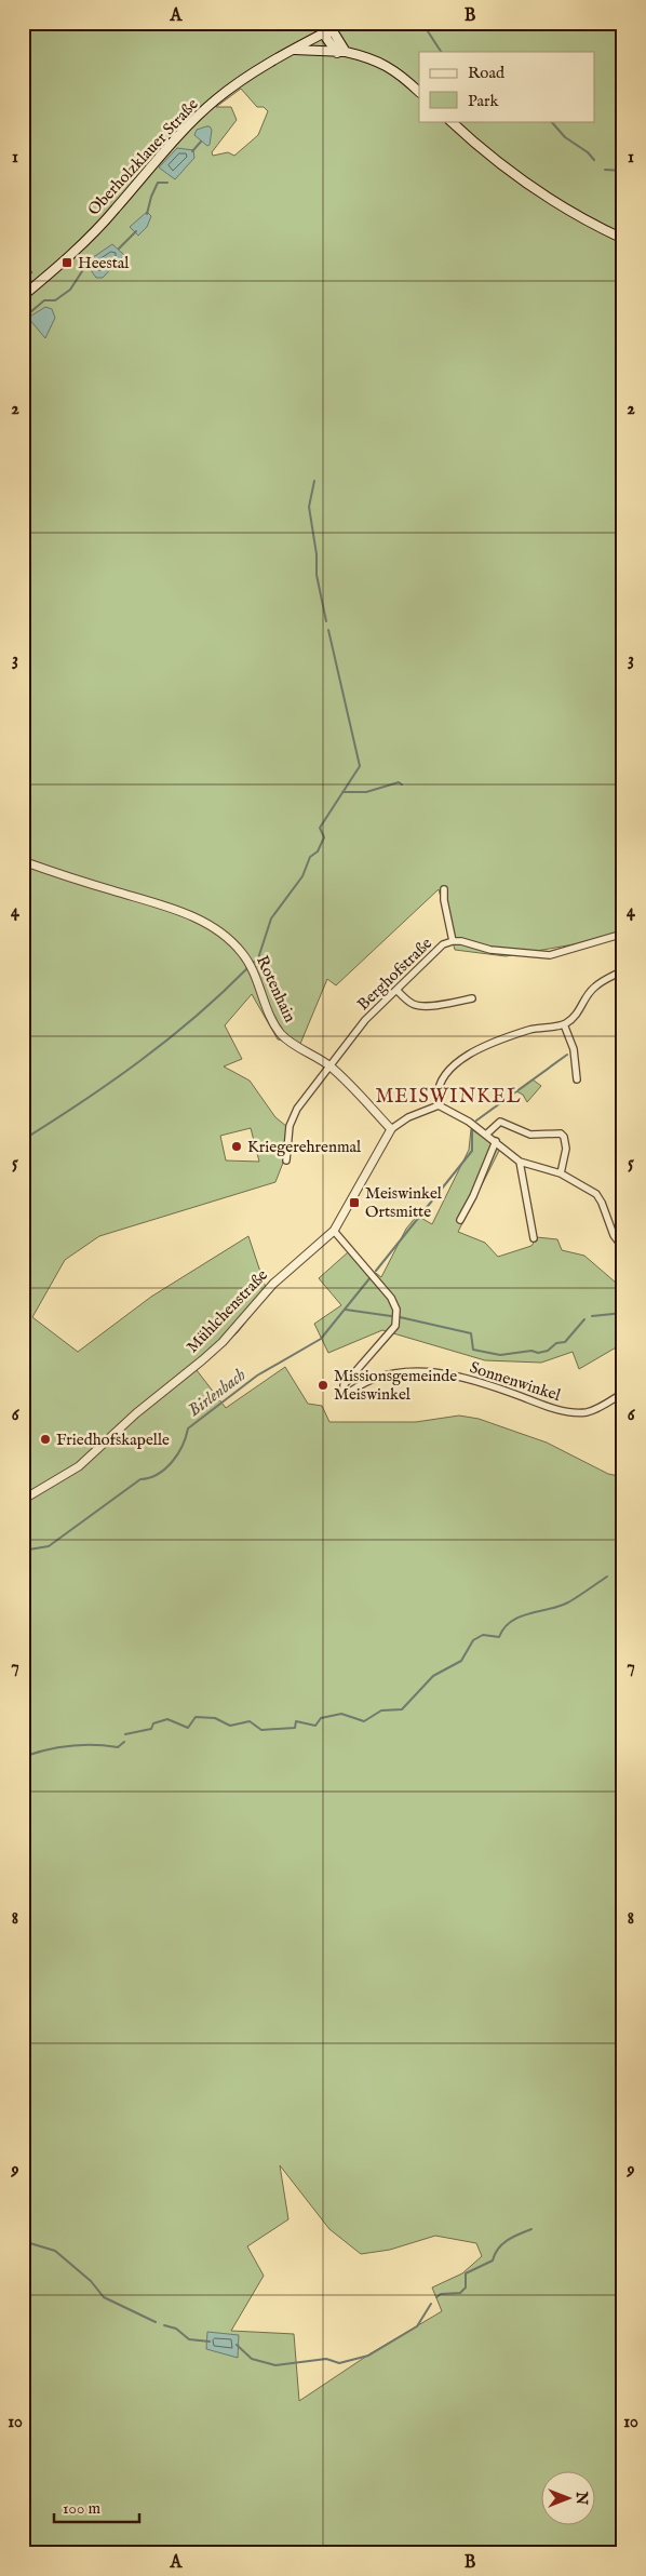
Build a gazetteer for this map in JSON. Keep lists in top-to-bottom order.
{
  "streets": {
    "main road": ["Oberholzklauer Straße"],
    "street": [
      "Berghofstraße",
      "Rotenhain",
      "Mühlchenstraße",
      "Sonnenwinkel"
    ]
  },
  "crossings": [
    ["Berghofstraße", "Rotenhain"],
    ["Rotenhain", "Mühlchenstraße"],
    ["Mühlchenstraße", "Sonnenwinkel"]
  ],
  "districts": ["MEISWINKEL"],
  "water": ["Birlenbach"],
  "places": {
    "transit": ["Heestal", "Meiswinkel Ortsmitte"],
    "other": ["Kriegerehrenmal", "Missionsgemeinde Meiswinkel", "Friedhofskapelle"]
  },
  "legend": ["Road", "Park"],
  "scale_bar": "100 m",
  "north": "right",
  "grid": {
    "columns": ["A", "B"],
    "rows": [
      "1",
      "2",
      "3",
      "4",
      "5",
      "6",
      "7",
      "8",
      "9",
      "10"
    ]
  }
}
